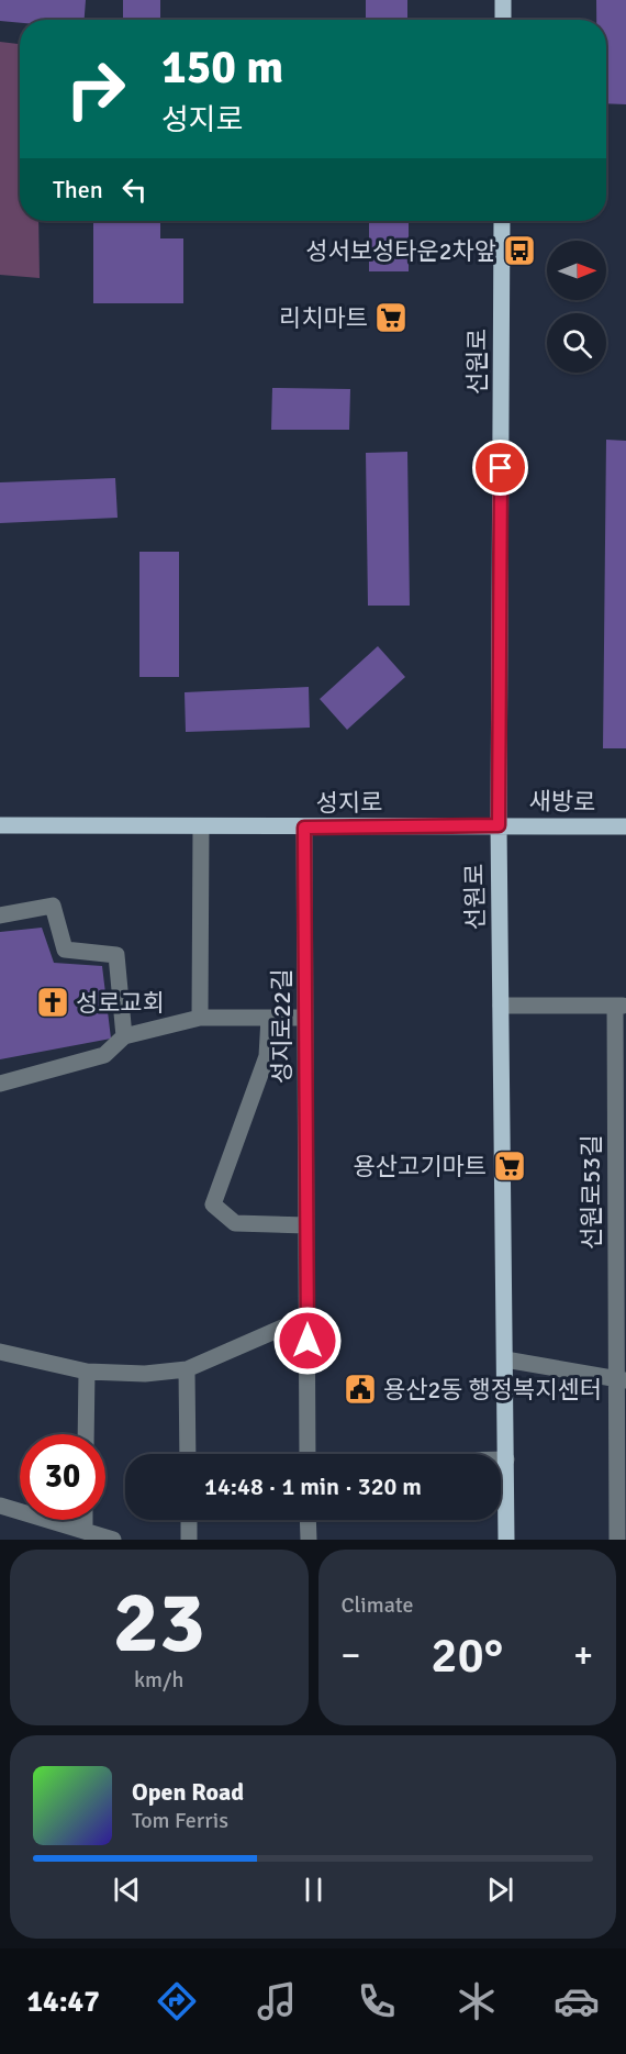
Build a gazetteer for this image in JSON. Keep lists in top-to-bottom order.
{
  "streets": {
    "main road": ["선원로", "새방로", "성지로"],
    "street": ["성지로22길", "선원로53길"]
  },
  "crossings": [
    ["선원로", "새방로"],
    ["선원로", "성지로"],
    ["선원로", "선원로53길"],
    ["새방로", "성지로"],
    ["성지로", "성지로22길"]
  ],
  "places": {
    "bus stop": ["성서보성타운2차앞"],
    "supermarket": ["리치마트", "용산고기마트"],
    "church": ["성로교회"],
    "public building": ["용산2동 행정복지센터"]
  },
  "north": "right",
  "page": {
    "turn": ["150 m", "성지로"],
    "then": "Then",
    "limit": "30",
    "trip": "14:48 · 1 min · 320 m",
    "tile": [
      ["23", "km/h"],
      "Climate"
    ],
    "heat": ["−", "20°", "+"],
    "song": ["Open Road", "Tom Ferris"],
    "tabs": "14:47"
  }
}
